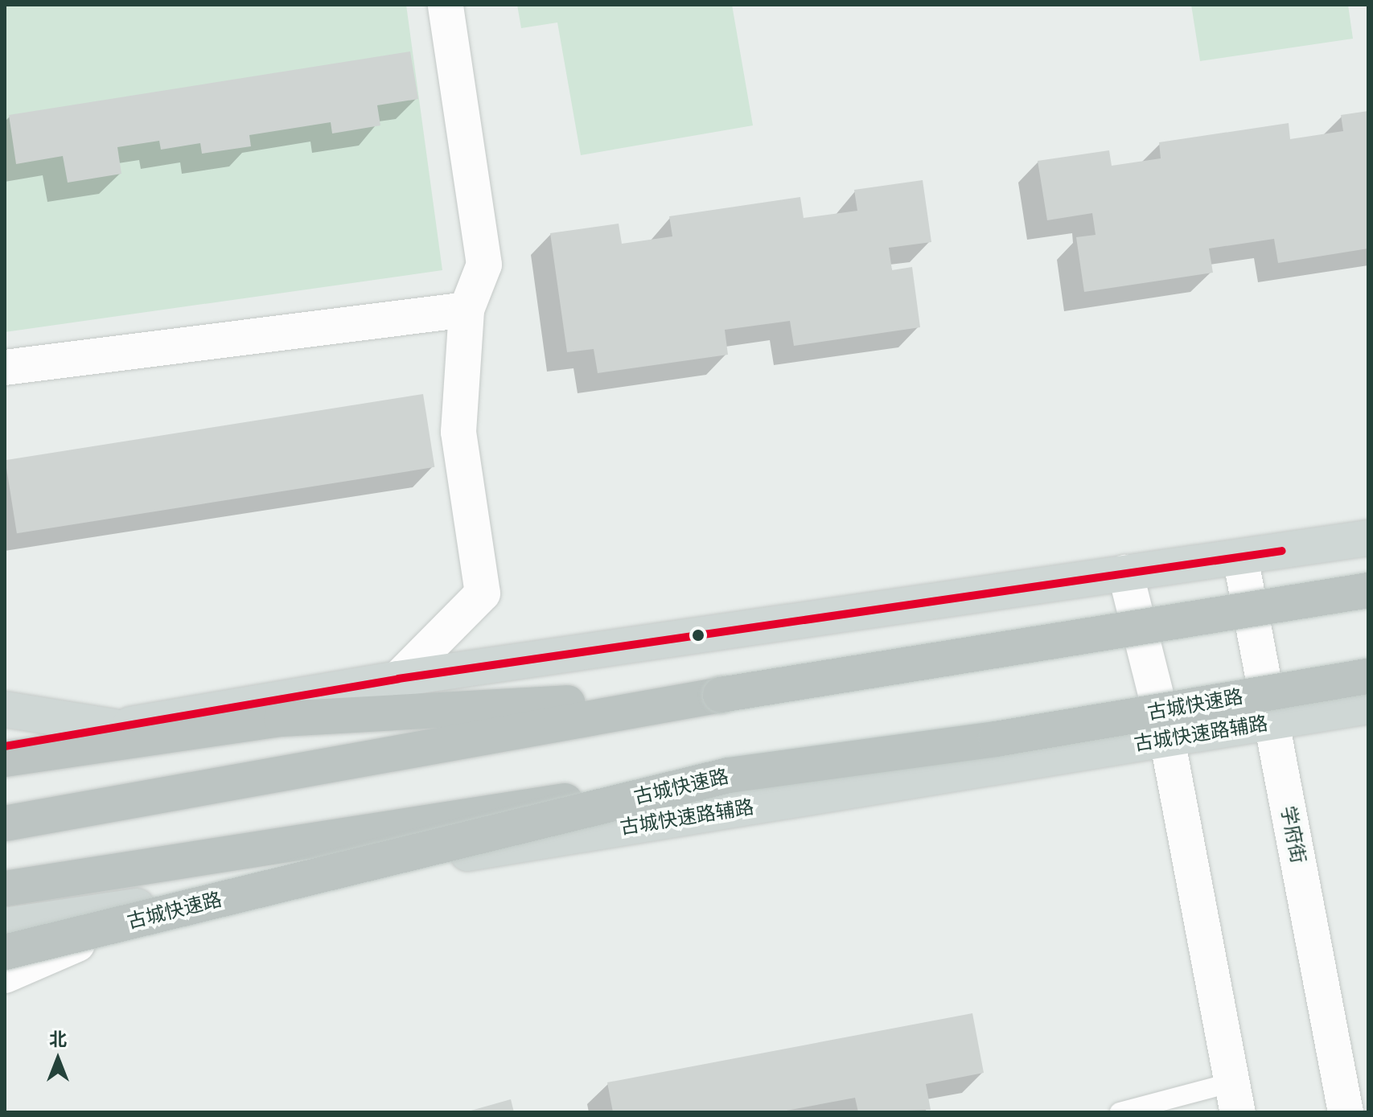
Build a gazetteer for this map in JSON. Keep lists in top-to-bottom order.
{
  "streets": {
    "highway": ["古城快速路"],
    "main road": ["古城快速路辅路", "学府街"]
  },
  "crossings": [
    ["古城快速路辅路", "学府街"]
  ],
  "north": "top"
}
